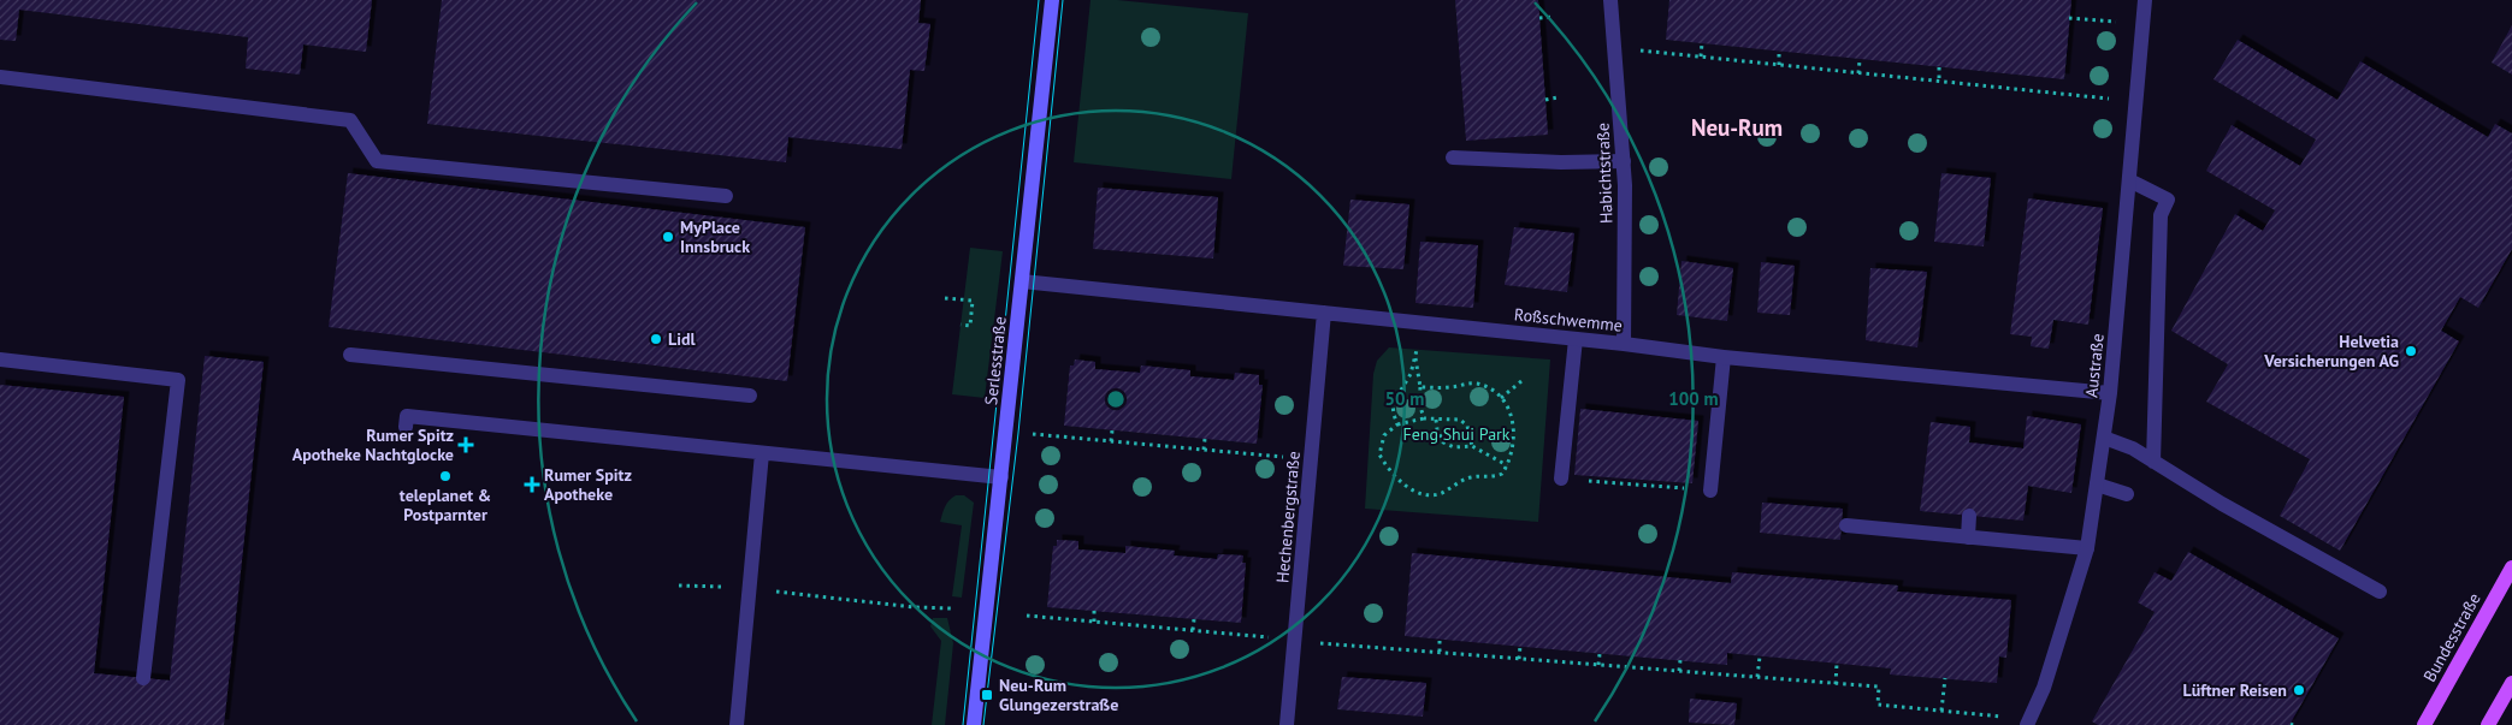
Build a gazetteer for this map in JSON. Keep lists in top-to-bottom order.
{
  "streets": {
    "main road": ["Bundesstraße"],
    "street": [
      "Habichtstraße",
      "Roßschwemme",
      "Serlesstraße",
      "Austraße",
      "Hechenbergstraße"
    ]
  },
  "crossings": [
    ["Habichtstraße", "Roßschwemme"],
    ["Roßschwemme", "Serlesstraße"],
    ["Roßschwemme", "Austraße"],
    ["Roßschwemme", "Hechenbergstraße"]
  ],
  "districts": ["Neu-Rum"],
  "parks": ["Feng Shui Park"],
  "places": {
    "other": [
      "MyPlace Innsbruck",
      "Lidl",
      "Helvetia Versicherungen AG",
      "teleplanet & Postparnter",
      "Lüftner Reisen"
    ],
    "health": ["Rumer Spitz Apotheke Nachtglocke", "Rumer Spitz Apotheke"],
    "transit": ["Neu-Rum Glungezerstraße"]
  },
  "rings": ["50 m", "100 m"]
}
